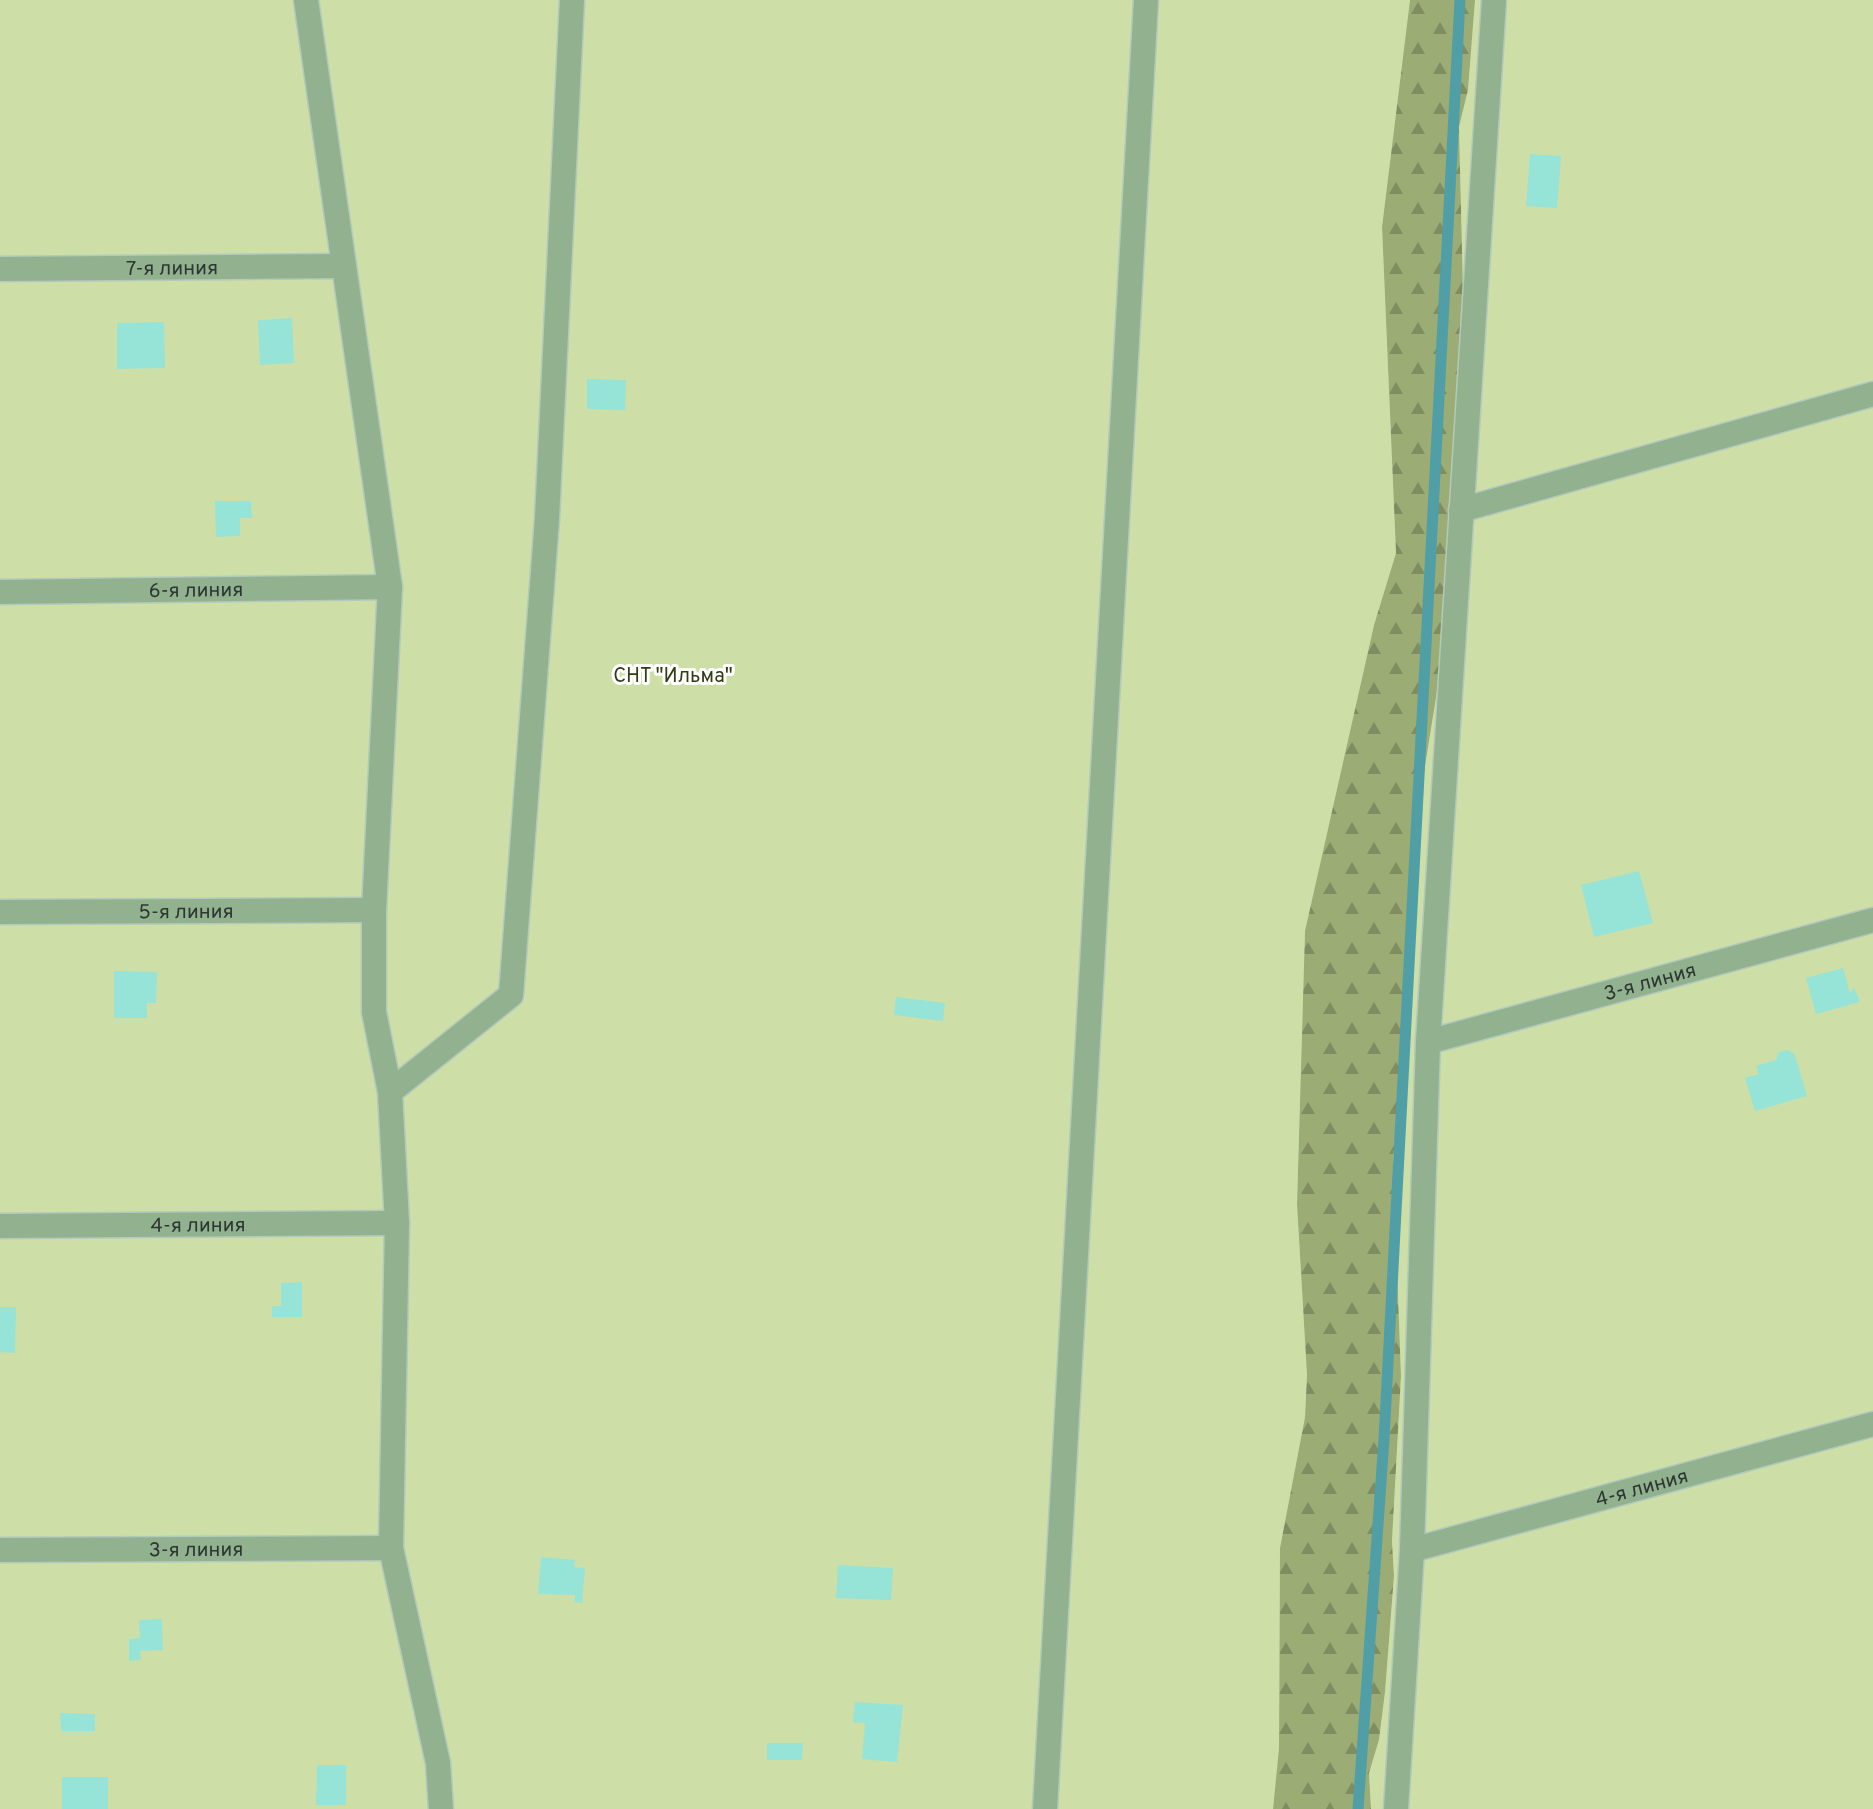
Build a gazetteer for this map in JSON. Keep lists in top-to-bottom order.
{
  "streets": {
    "street": [
      "7-я линия",
      "6-я линия",
      "5-я линия",
      "3-я линия",
      "4-я линия"
    ]
  },
  "parks": ["СНТ \"Ильма\""]
}
